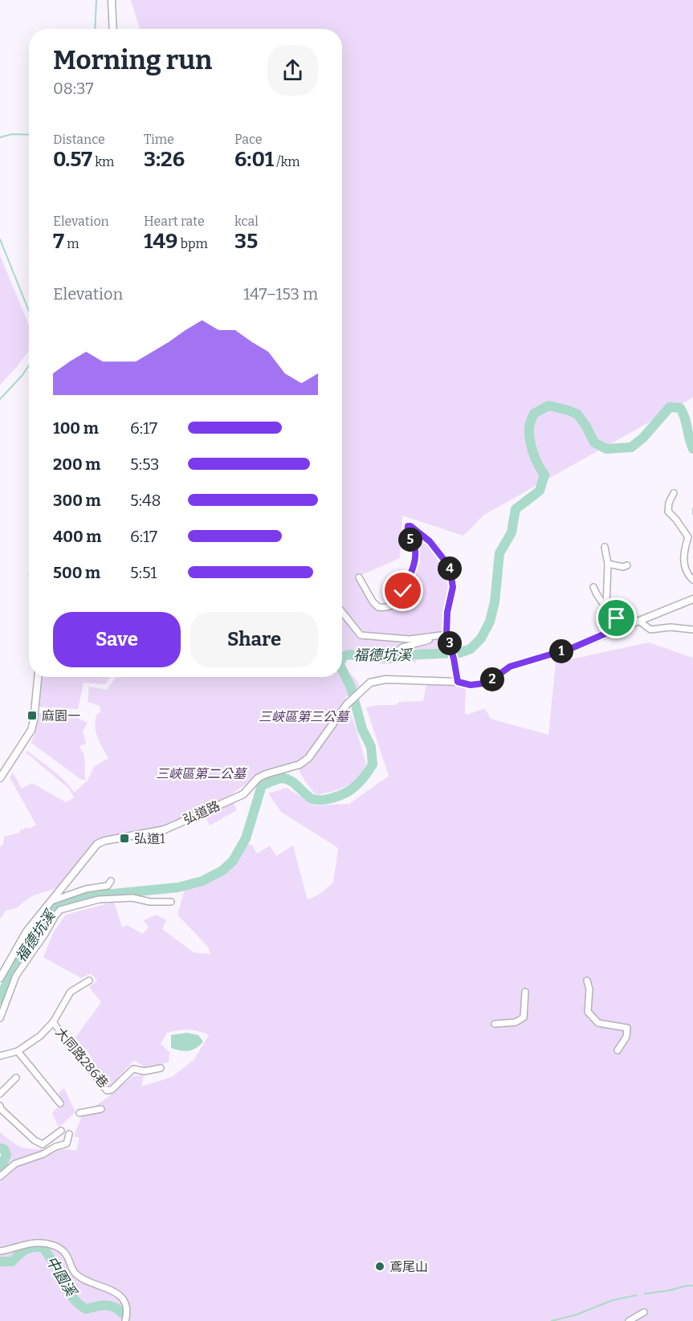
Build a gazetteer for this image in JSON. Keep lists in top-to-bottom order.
{
  "streets": {
    "street": ["弘道路", "大同路286巷"]
  },
  "water": ["福德坑溪", "中園溪"],
  "parks": ["三峽區第三公墓", "三峽區第二公墓"],
  "places": {
    "transit": ["麻園一", "弘道1"],
    "other": ["鳶尾山"]
  },
  "page": {
    "heading": ["Morning run", "08:37"],
    "stats": [
      ["Distance", "0.57 km"],
      ["Time", "3:26"],
      ["Pace", "6:01 /km"],
      ["Elevation", "7 m"],
      ["Heart rate", "149 bpm"],
      ["kcal", "35"]
    ],
    "chart": ["Elevation", "147–153 m"],
    "list": [
      {
        "name": "100 m",
        "note": "6:17"
      },
      {
        "name": "200 m",
        "note": "5:53"
      },
      {
        "name": "300 m",
        "note": "5:48"
      },
      {
        "name": "400 m",
        "note": "6:17"
      },
      {
        "name": "500 m",
        "note": "5:51"
      }
    ],
    "pins": [
      "5",
      "4",
      "3",
      "1",
      "2"
    ],
    "buttons": ["Save", "Share"]
  }
}
